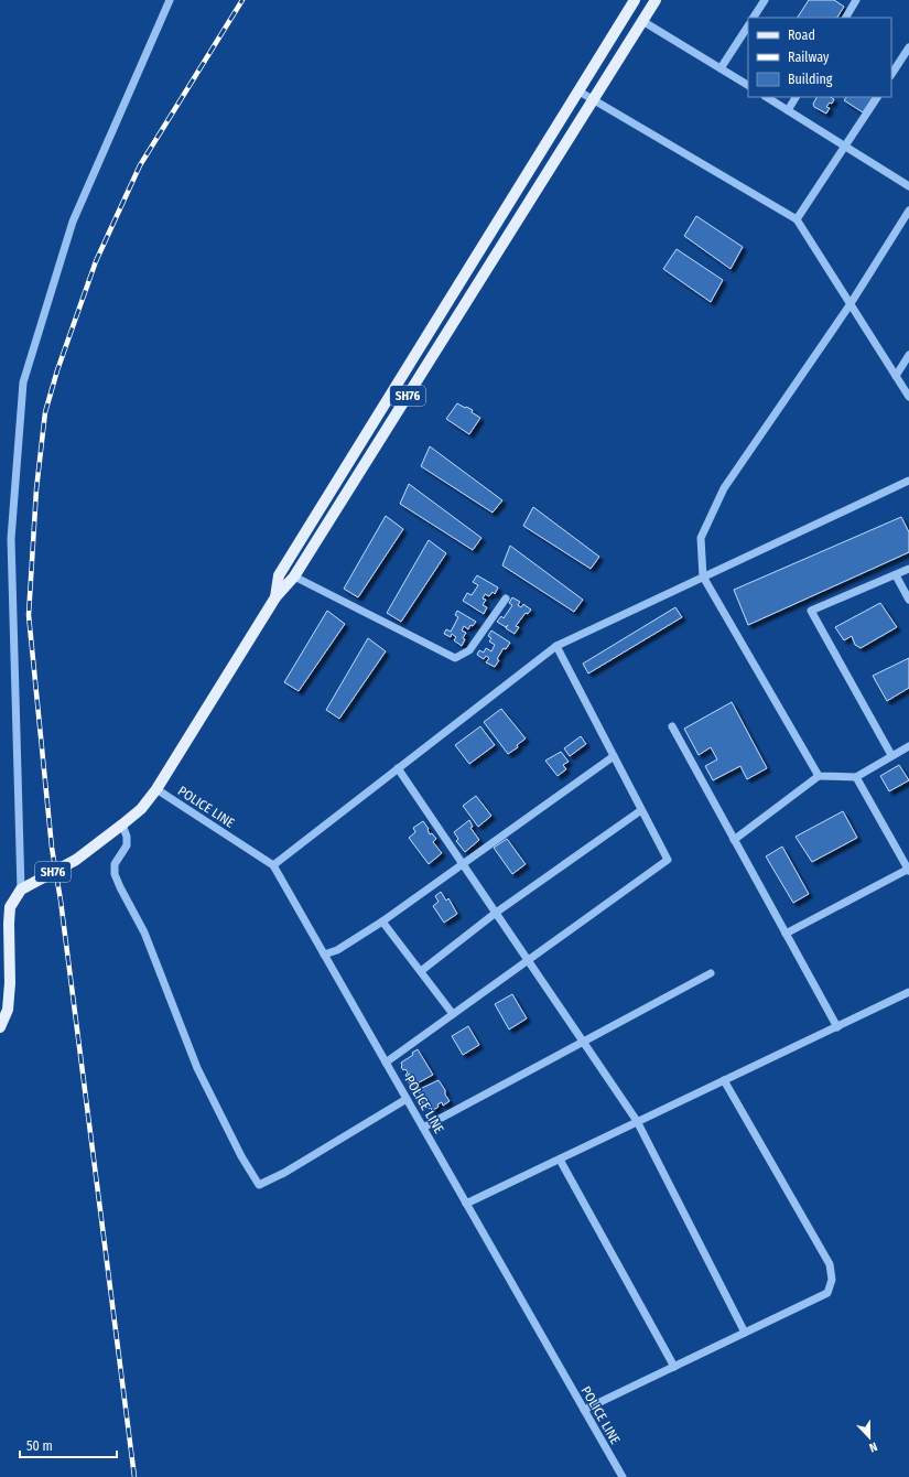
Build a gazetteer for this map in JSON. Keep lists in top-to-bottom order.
{
  "streets": {
    "main road": ["SH76"],
    "street": ["POLICE LINE"]
  },
  "crossings": [
    ["SH76", "POLICE LINE"]
  ],
  "legend": ["Road", "Railway", "Building"],
  "scale_bar": "50 m",
  "north": "bottom"
}
